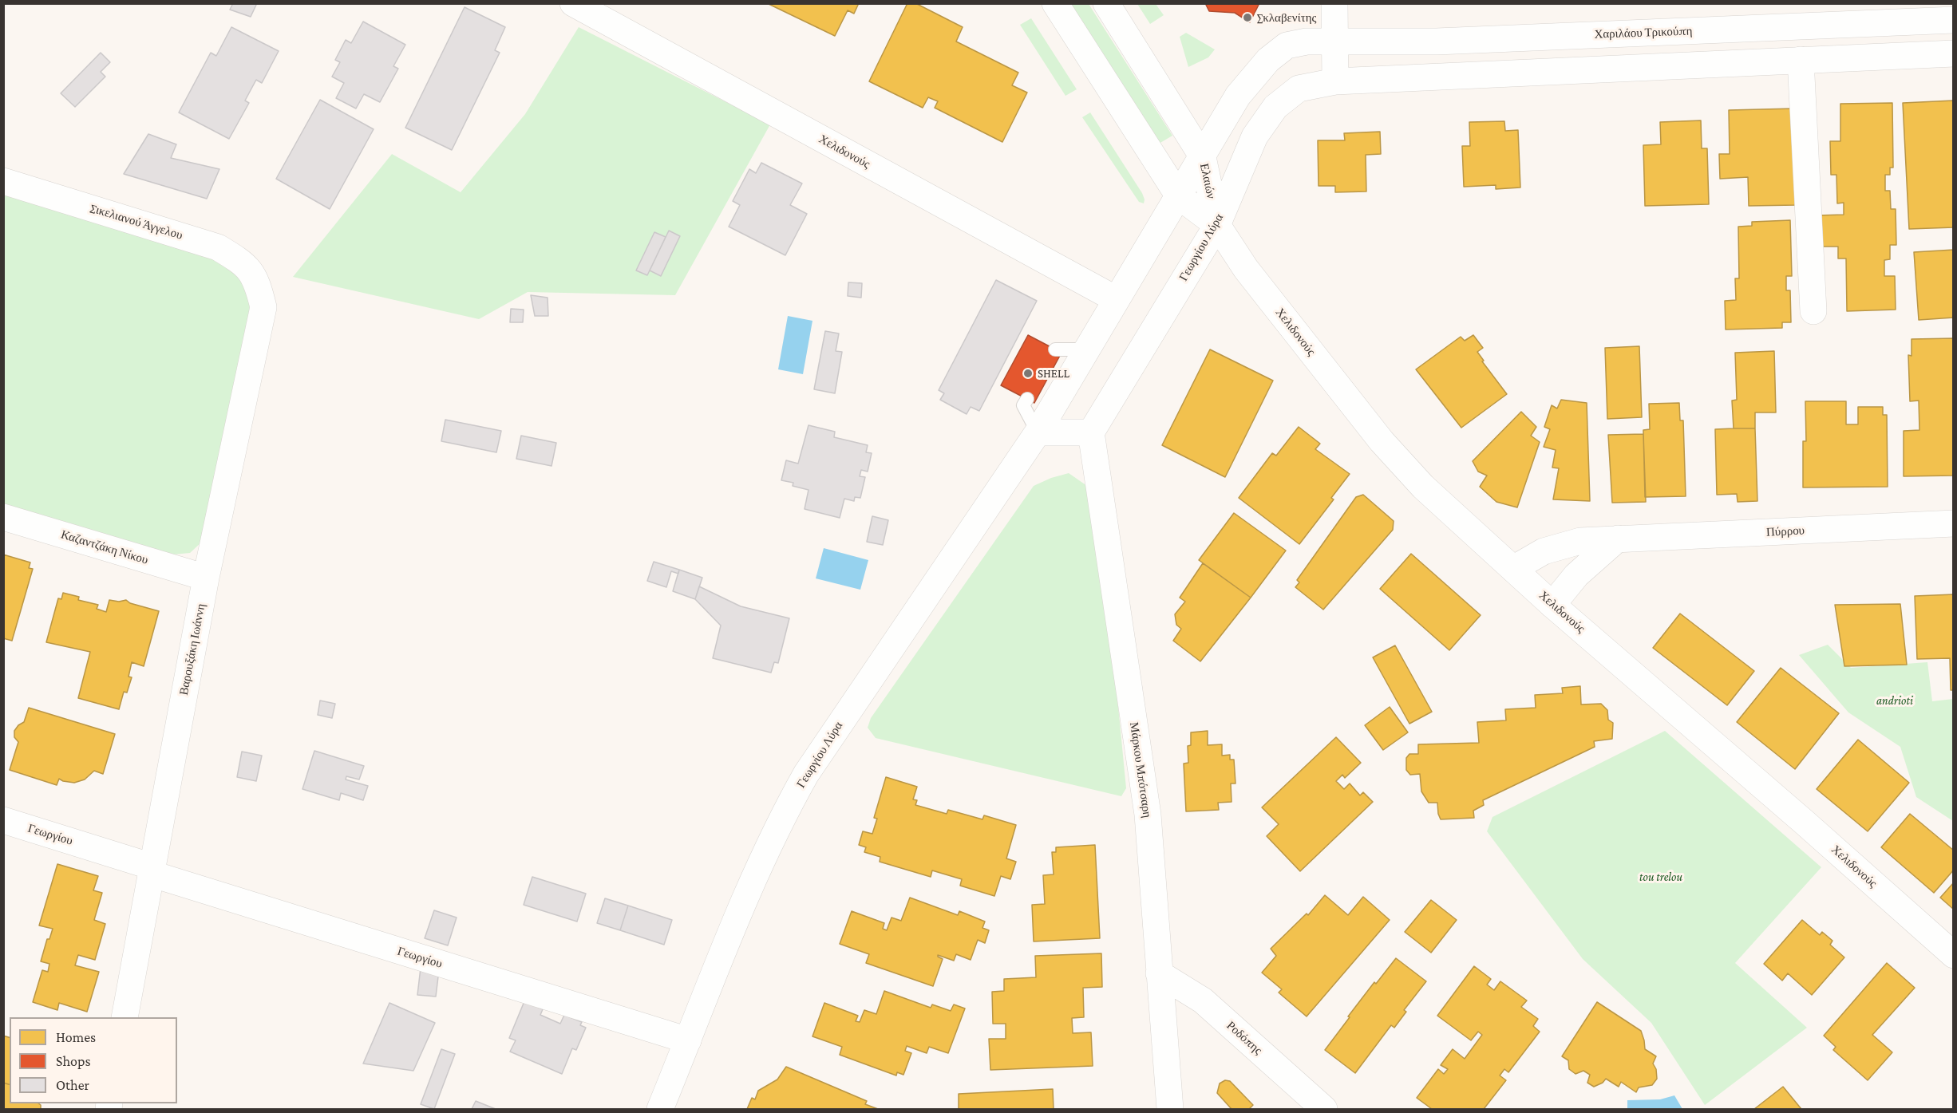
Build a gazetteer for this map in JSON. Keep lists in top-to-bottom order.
{
  "streets": {
    "street": [
      "Χαριλάου Τρικούπη",
      "Χελιδονούς",
      "Ελαιών",
      "Σικελιανού Άγγελου",
      "Γεωργίου Λύρα",
      "Πύρρου",
      "Καζαντζάκη Νίκου",
      "Βαρουξάκη Ιωάννη",
      "Μάρκου Μπότσαρη",
      "Γεωργίου",
      "Ροδόπης"
    ]
  },
  "crossings": [
    ["Χαριλάου Τρικούπη", "Γεωργίου Λύρα"],
    ["Χελιδονούς", "Ελαιών"],
    ["Χελιδονούς", "Γεωργίου Λύρα"],
    ["Χελιδονούς", "Πύρρου"],
    ["Ελαιών", "Γεωργίου Λύρα"],
    ["Σικελιανού Άγγελου", "Βαρουξάκη Ιωάννη"],
    ["Γεωργίου Λύρα", "Μάρκου Μπότσαρη"],
    ["Γεωργίου Λύρα", "Γεωργίου"],
    ["Καζαντζάκη Νίκου", "Βαρουξάκη Ιωάννη"],
    ["Βαρουξάκη Ιωάννη", "Γεωργίου"],
    ["Μάρκου Μπότσαρη", "Ροδόπης"]
  ],
  "parks": ["andrioti", "tou trelou"],
  "places": ["Σκλαβενίτης", "SHELL"],
  "legend": ["Homes", "Shops", "Other"]
}
